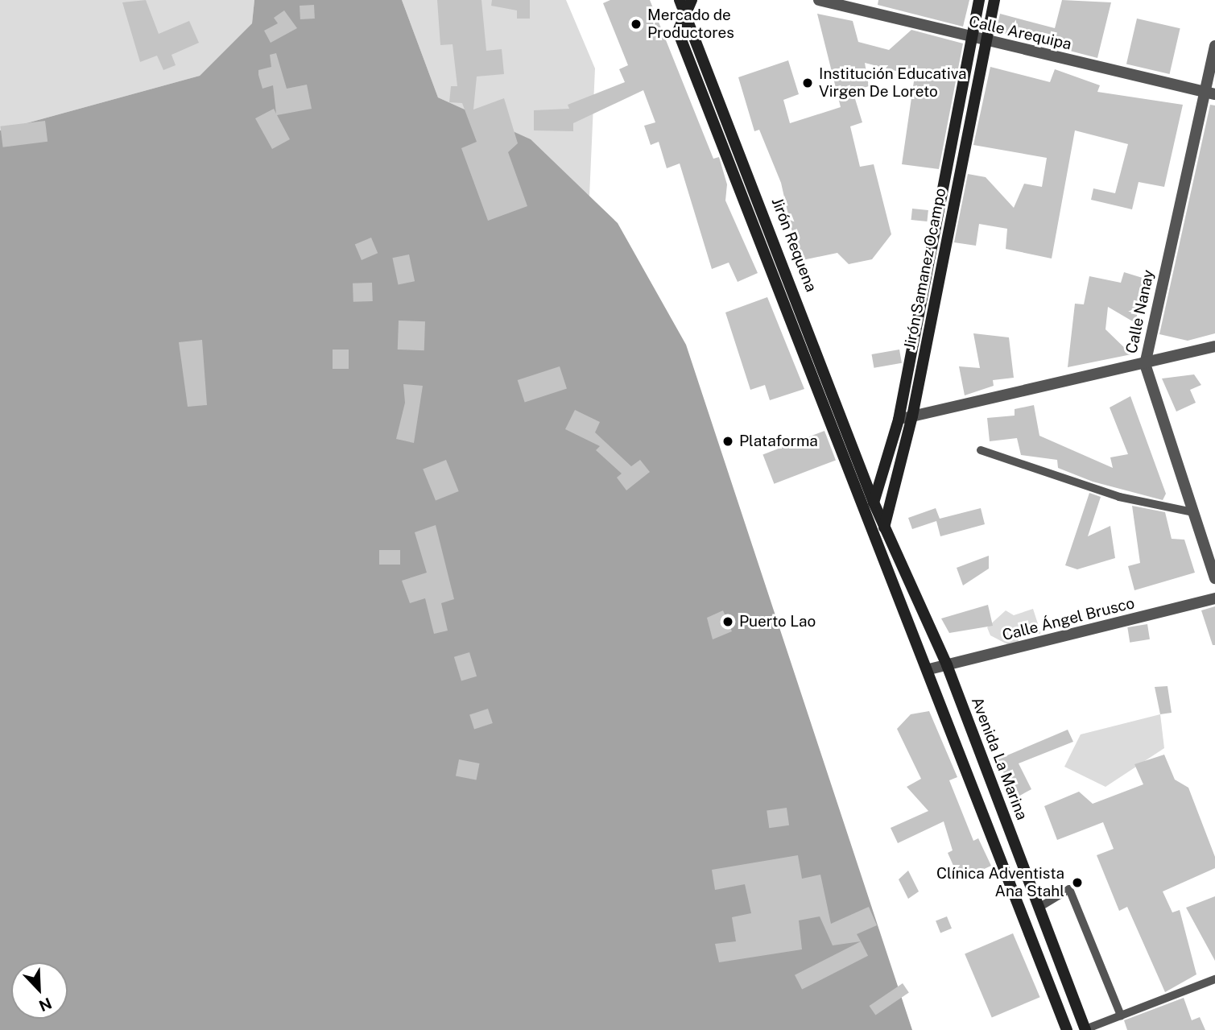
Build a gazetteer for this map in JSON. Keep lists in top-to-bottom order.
{
  "streets": {
    "main road": ["Jirón Requena", "Jirón Samanez Ocampo", "Avenida La Marina"],
    "street": ["Calle Arequipa", "Calle Nanay", "Calle Ángel Brusco"]
  },
  "crossings": [
    ["Calle Arequipa", "Jirón Samanez Ocampo"],
    ["Calle Arequipa", "Calle Nanay"],
    ["Jirón Requena", "Jirón Samanez Ocampo"],
    ["Jirón Requena", "Avenida La Marina"],
    ["Jirón Samanez Ocampo", "Avenida La Marina"],
    ["Calle Ángel Brusco", "Avenida La Marina"]
  ],
  "places": [
    "Mercado de Productores",
    "Institución Educativa Virgen De Loreto",
    "Plataforma",
    "Puerto Lao",
    "Clínica Adventista Ana Stahl"
  ],
  "north": "bottom right"
}
